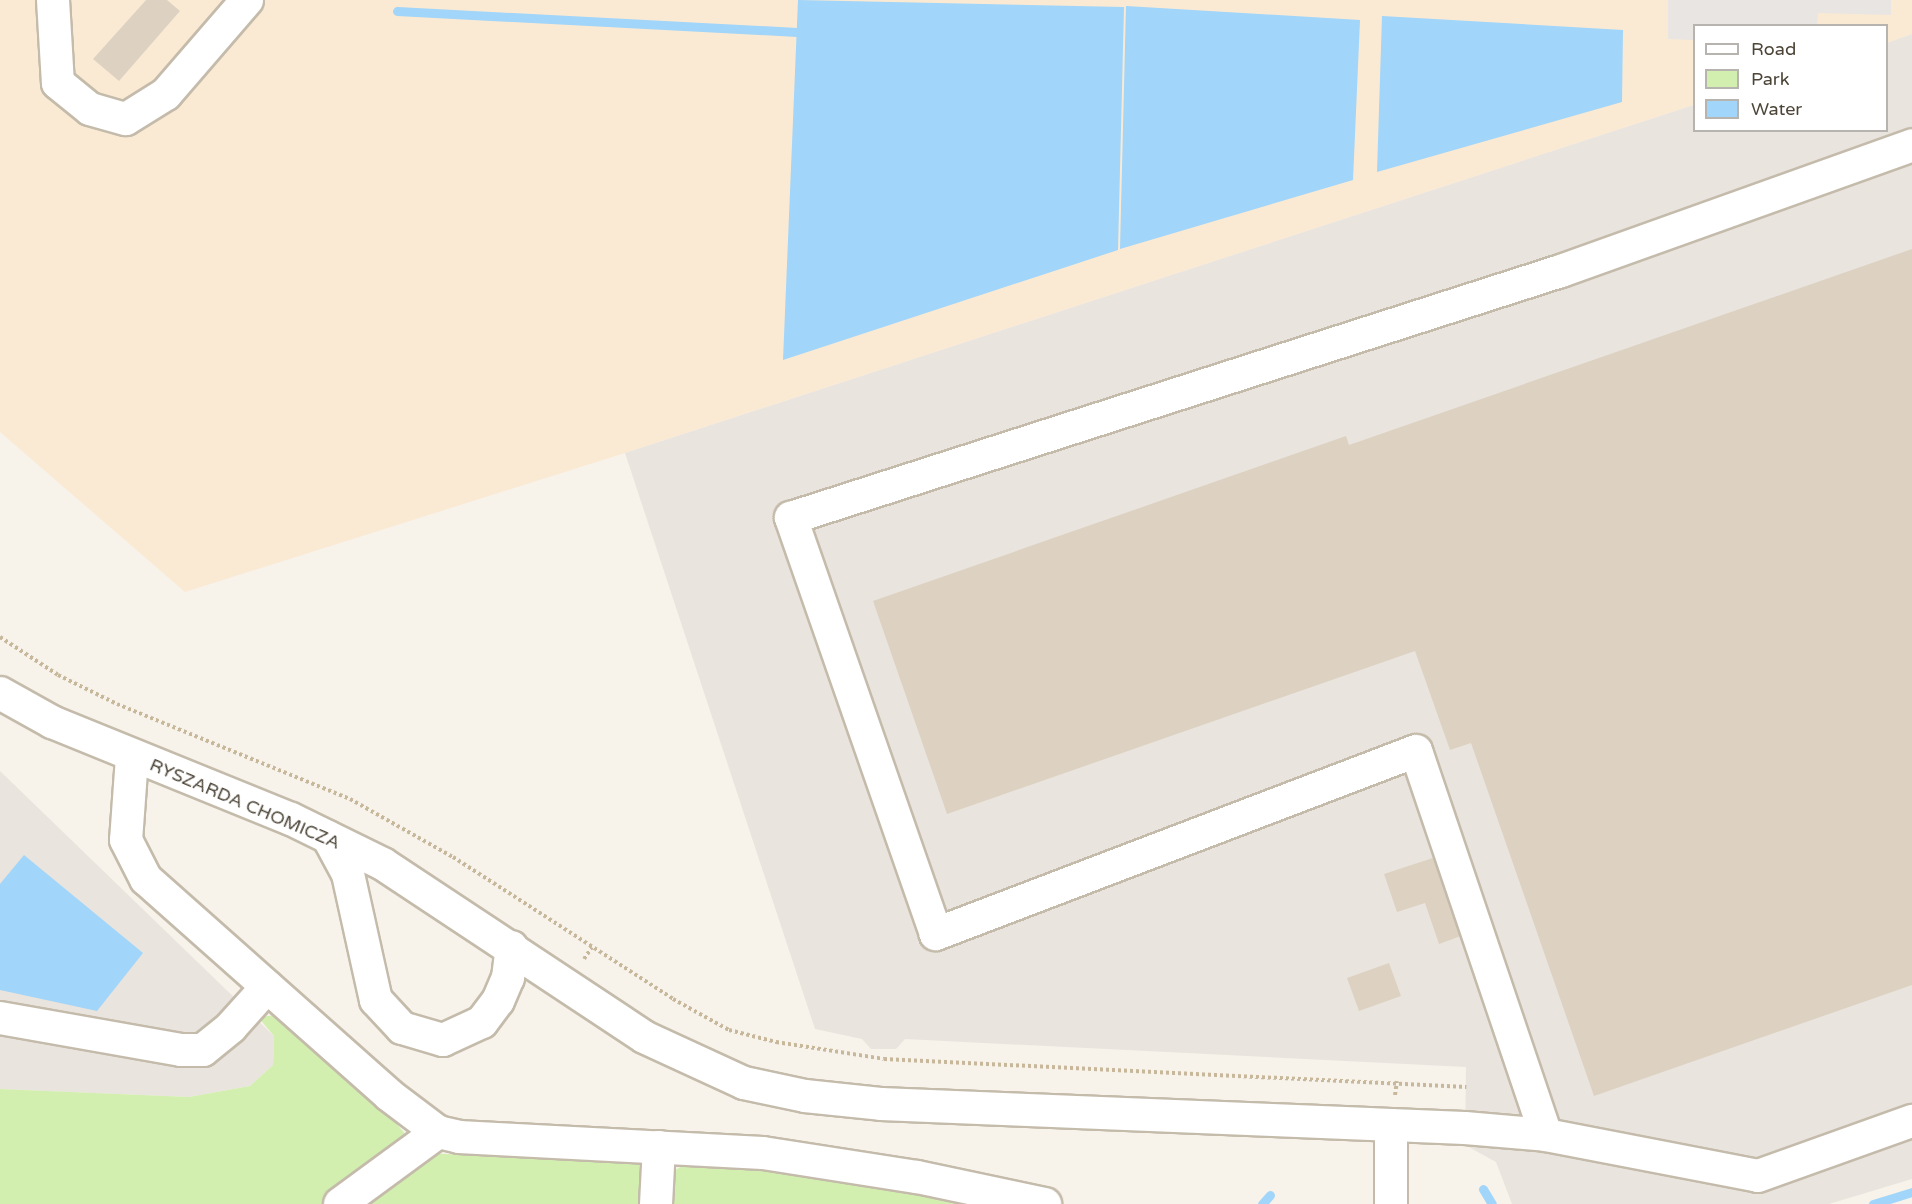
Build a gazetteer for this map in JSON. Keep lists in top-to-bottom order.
{
  "streets": {
    "street": ["RYSZARDA CHOMICZA"]
  },
  "legend": ["Road", "Park", "Water"]
}
